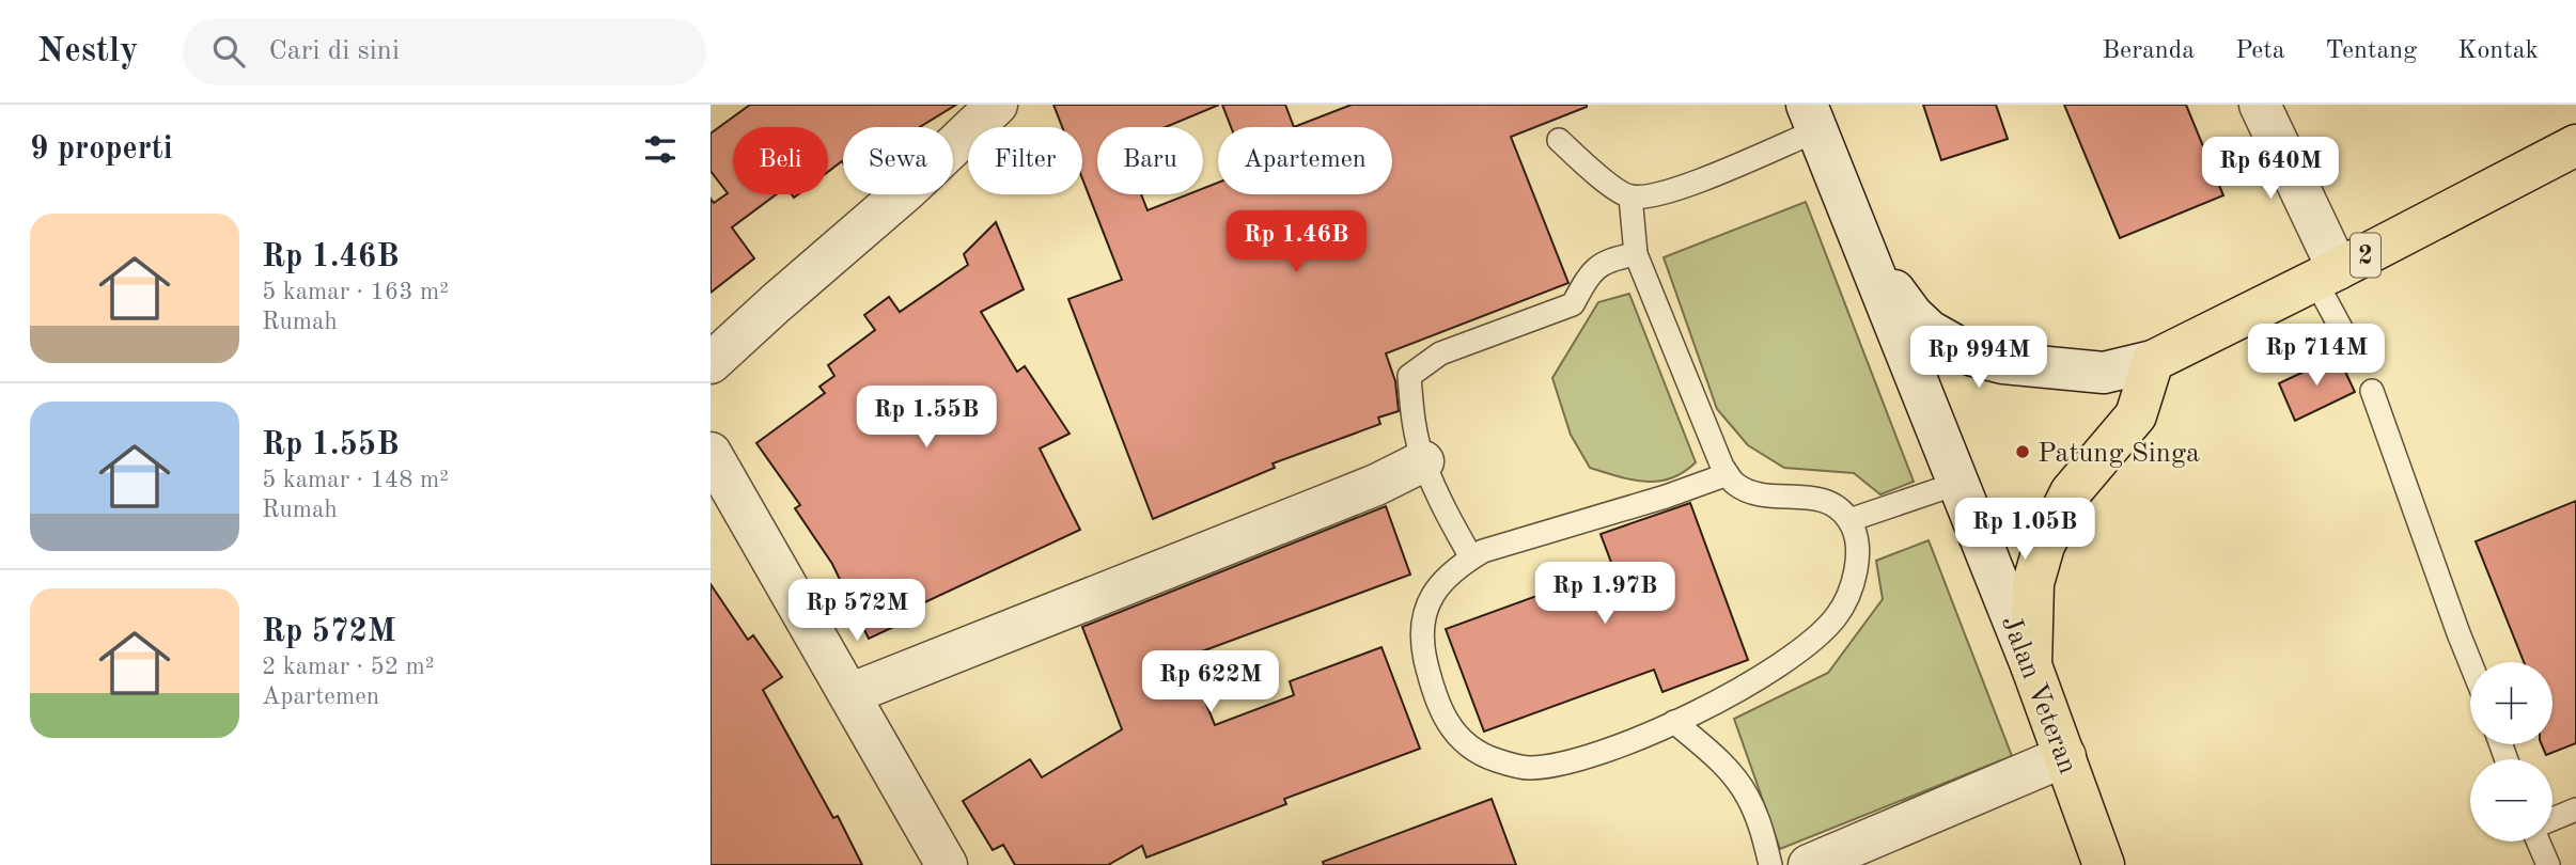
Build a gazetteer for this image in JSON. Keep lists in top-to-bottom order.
{
  "streets": {
    "highway": ["2", "Jalan Veteran"]
  },
  "places": ["Patung Singa"],
  "page": {
    "header": "Nestly",
    "search": "Cari di sini",
    "nav": [
      "Beranda",
      "Peta",
      "Tentang",
      "Kontak"
    ],
    "heading": "9 properti",
    "chip": [
      "Beli",
      "Sewa",
      "Filter",
      "Baru",
      "Apartemen"
    ],
    "price": [
      "Rp 640M",
      "Rp 1.46B",
      "Rp 714M",
      "Rp 994M",
      "Rp 1.55B",
      "Rp 1.05B",
      "Rp 1.97B",
      "Rp 572M",
      "Rp 622M"
    ],
    "list": [
      {
        "name": "Rp 1.46B",
        "note": "5 kamar · 163 m² · Rumah"
      },
      {
        "name": "Rp 1.55B",
        "note": "5 kamar · 148 m² · Rumah"
      },
      {
        "name": "Rp 572M",
        "note": "2 kamar · 52 m² · Apartemen"
      }
    ],
    "map_buttons": ["+", "−"]
  }
}
